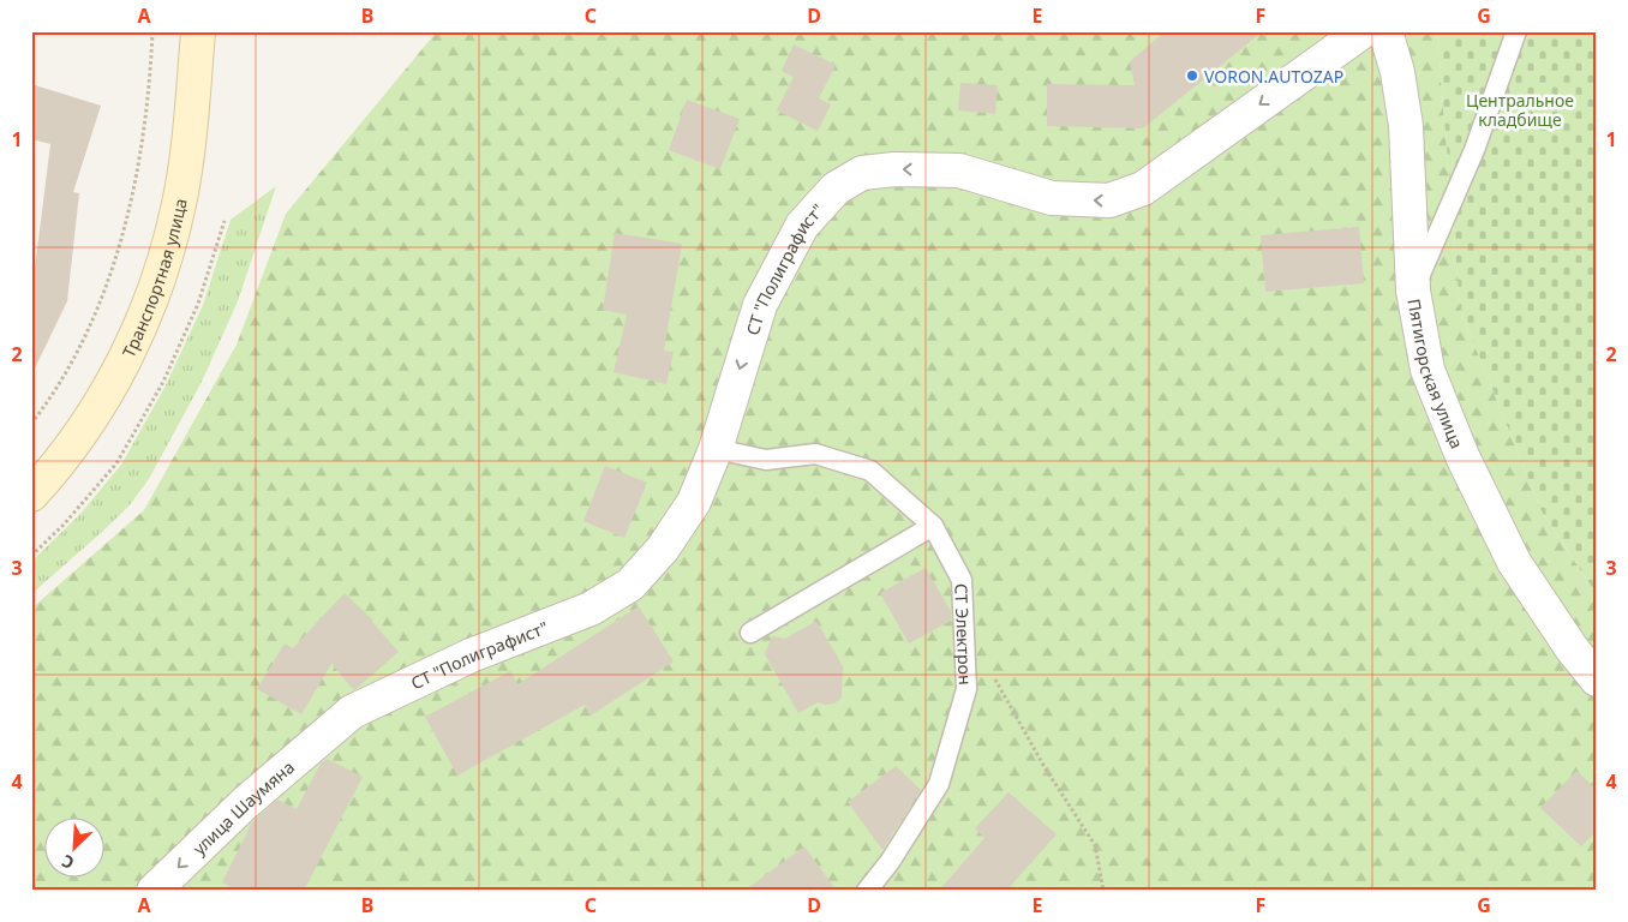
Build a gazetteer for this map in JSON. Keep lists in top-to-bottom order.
{
  "streets": {
    "main road": ["Транспортная улица"],
    "street": ["СТ \"Полиграфист\"", "Пятигорская улица", "улица Шаумяна"],
    "lane": ["СТ Электрон"]
  },
  "crossings": [
    ["СТ \"Полиграфист\"", "СТ Электрон"],
    ["СТ \"Полиграфист\"", "улица Шаумяна"]
  ],
  "one_way": ["СТ \"Полиграфист\"", "улица Шаумяна"],
  "parks": ["Центральное кладбище"],
  "places": ["VORON.AUTOZAP"],
  "north": "bottom left",
  "grid": {
    "columns": [
      "A",
      "B",
      "C",
      "D",
      "E",
      "F",
      "G"
    ],
    "rows": [
      "1",
      "2",
      "3",
      "4"
    ]
  }
}
